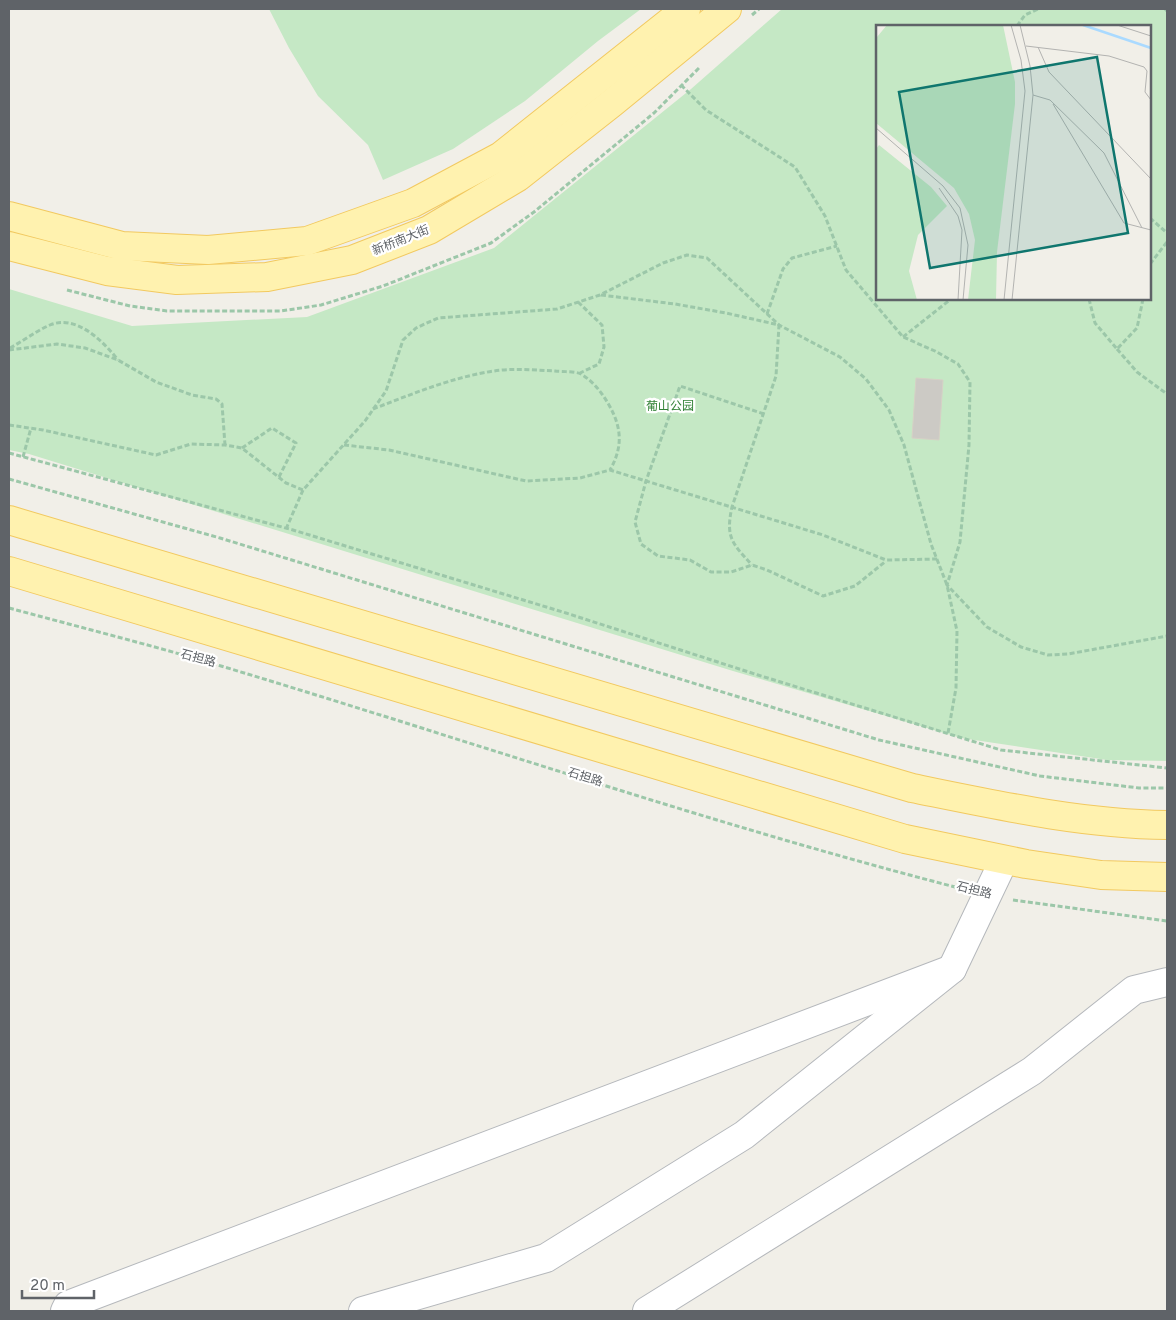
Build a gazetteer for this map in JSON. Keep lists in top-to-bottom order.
{
  "streets": {
    "main road": ["新桥南大街"],
    "path": ["石担路"]
  },
  "parks": ["葡山公园"],
  "scale_bar": "20 m"
}
